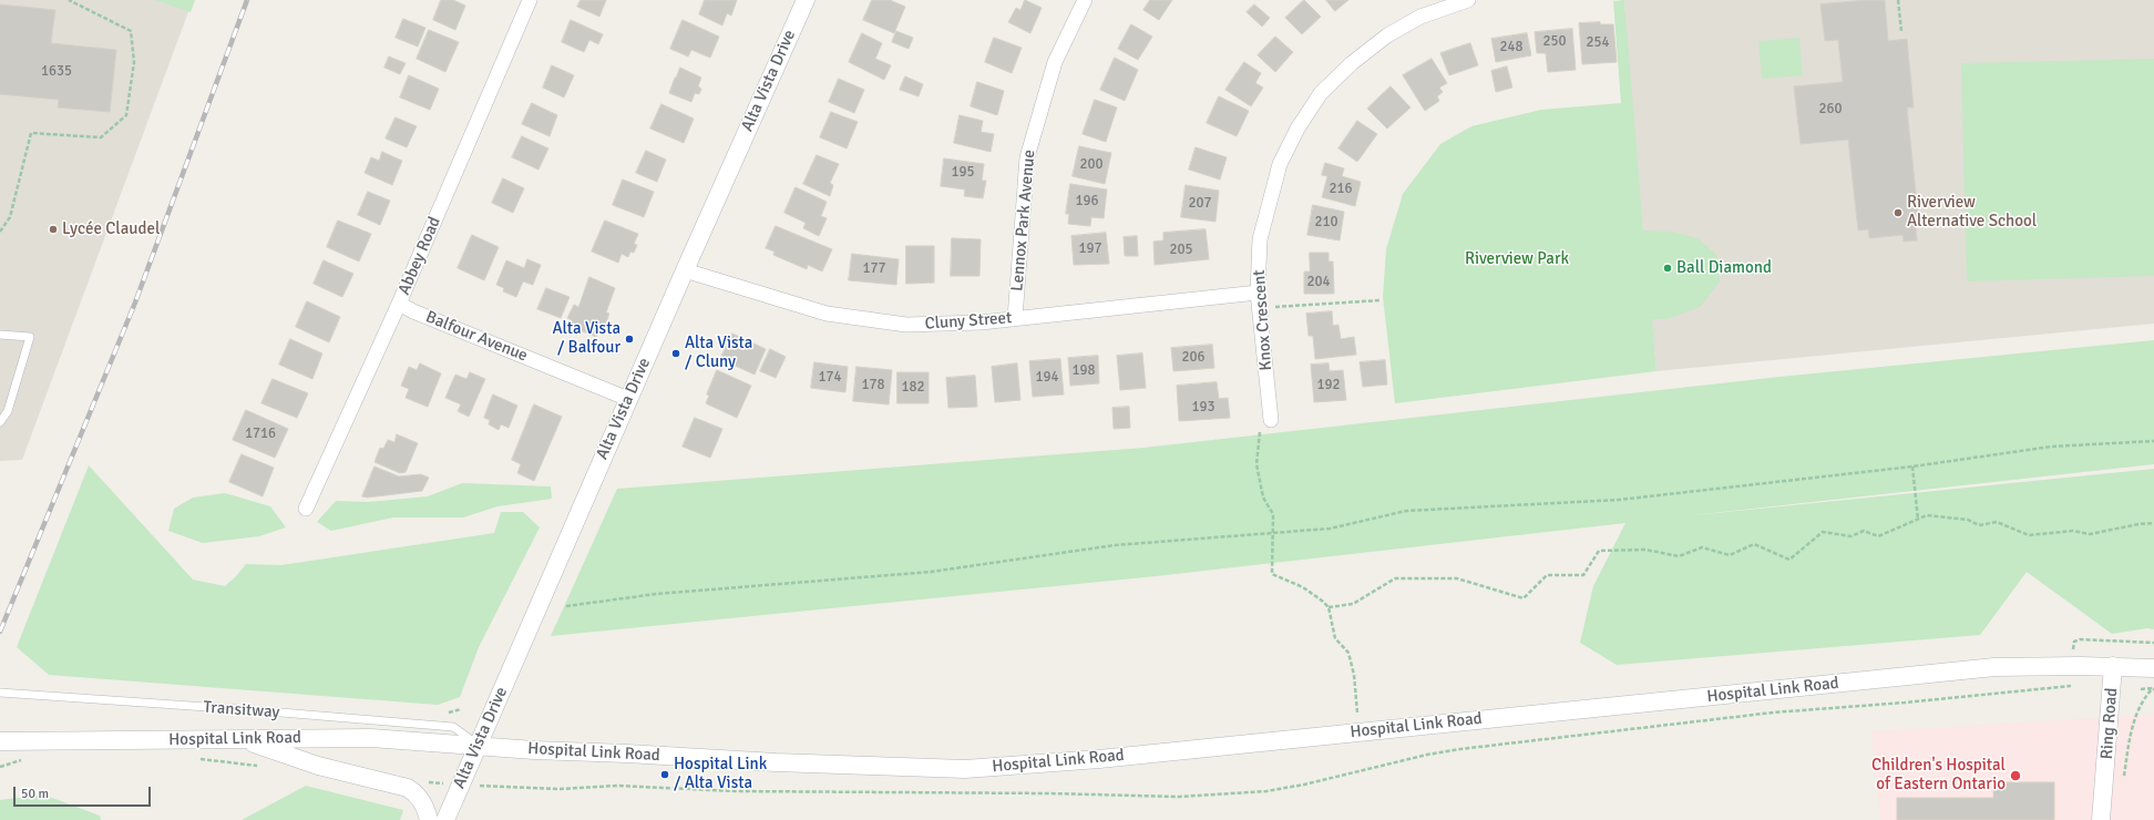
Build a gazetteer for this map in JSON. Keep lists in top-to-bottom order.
{
  "streets": {
    "street": [
      "Alta Vista Drive",
      "Lennox Park Avenue",
      "Abbey Road",
      "Knox Crescent",
      "Cluny Street",
      "Balfour Avenue",
      "Hospital Link Road",
      "Ring Road"
    ],
    "lane": ["Transitway"]
  },
  "crossings": [
    ["Alta Vista Drive", "Cluny Street"],
    ["Alta Vista Drive", "Balfour Avenue"],
    ["Alta Vista Drive", "Hospital Link Road"],
    ["Alta Vista Drive", "Transitway"],
    ["Lennox Park Avenue", "Cluny Street"],
    ["Abbey Road", "Balfour Avenue"],
    ["Knox Crescent", "Cluny Street"],
    ["Hospital Link Road", "Transitway"],
    ["Hospital Link Road", "Ring Road"]
  ],
  "parks": ["Riverview Park"],
  "places": [
    "Riverview Alternative School",
    "Lycée Claudel",
    "Ball Diamond",
    "Alta Vista / Balfour",
    "Alta Vista / Cluny",
    "Hospital Link / Alta Vista",
    "Children's Hospital of Eastern Ontario"
  ],
  "house_numbers": [
    "250",
    "254",
    "248",
    "1635",
    "260",
    "200",
    "195",
    "216",
    "196",
    "207",
    "210",
    "197",
    "205",
    "177",
    "204",
    "206",
    "198",
    "174",
    "194",
    "178",
    "192",
    "182",
    "193",
    "1716"
  ],
  "scale_bar": "50 m"
}
